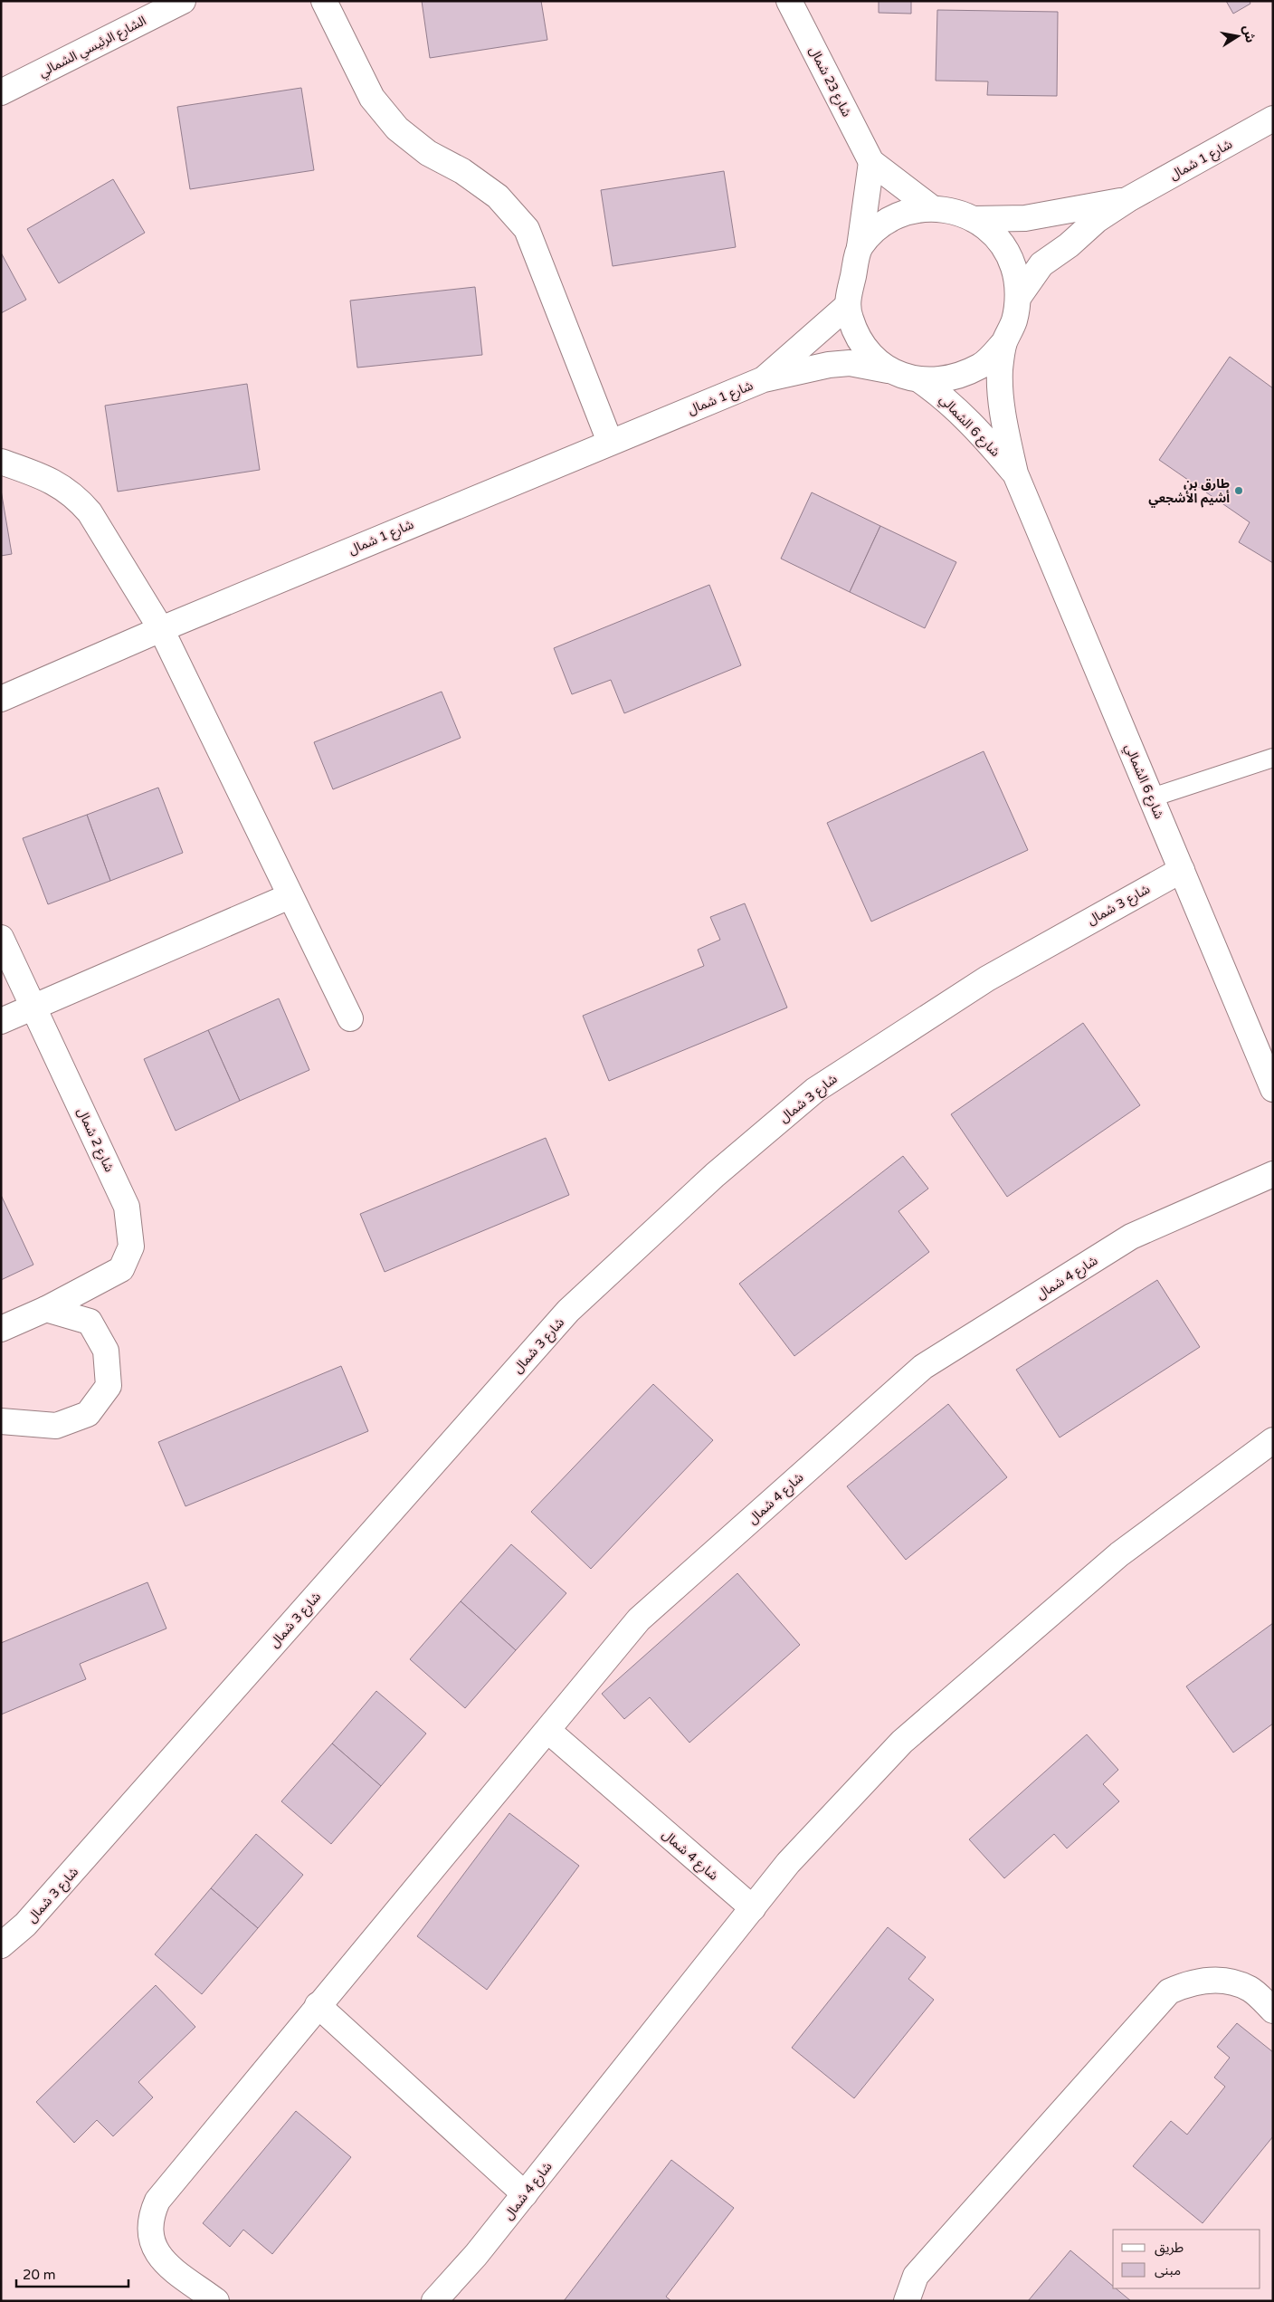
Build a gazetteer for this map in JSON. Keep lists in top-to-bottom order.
{
  "streets": {
    "street": [
      "الشارع الرئيسي الشمالي",
      "شارع 23 شمال",
      "شارع 1 شمال",
      "شارع 6 الشمالي",
      "شارع 3 شمال",
      "شارع 2 شمال",
      "شارع 4 شمال"
    ]
  },
  "crossings": [
    ["شارع 6 الشمالي", "شارع 3 شمال"]
  ],
  "places": ["طارق بن أشيم الأشجعي"],
  "legend": ["طريق", "مبنى"],
  "scale_bar": "20 m",
  "north": "right"
}
